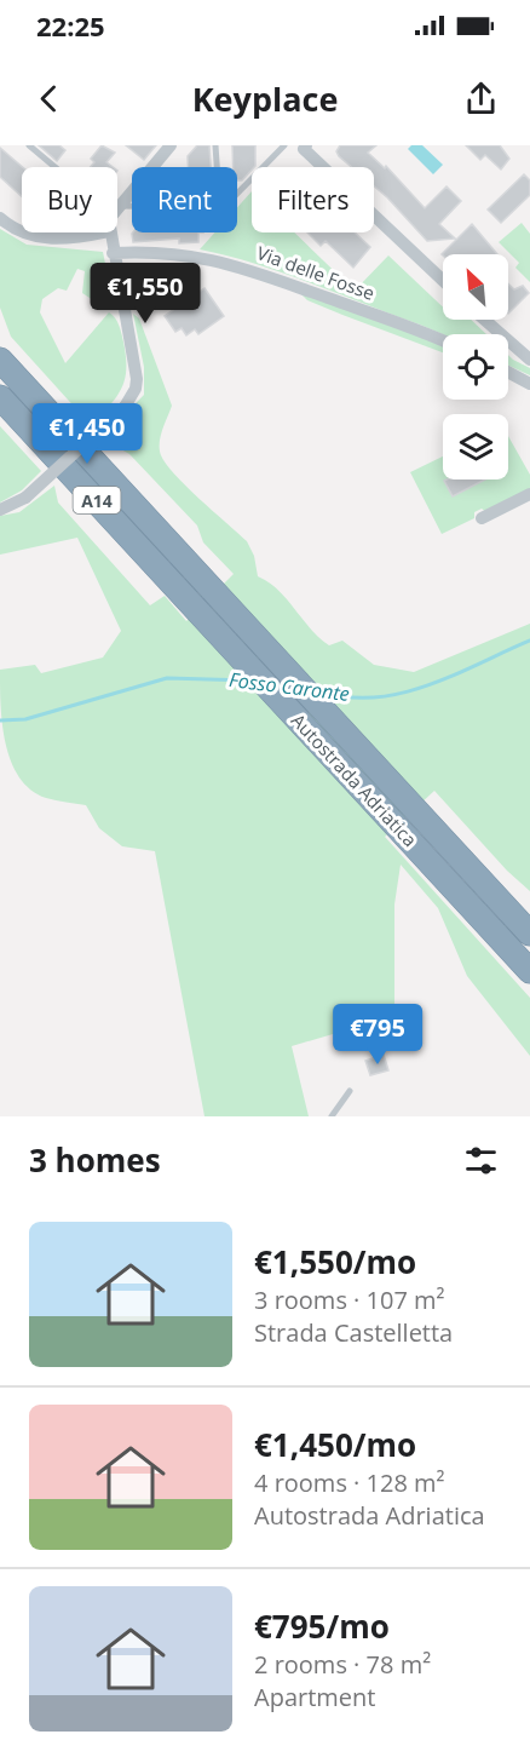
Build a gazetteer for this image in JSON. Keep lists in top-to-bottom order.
{
  "streets": {
    "highway": ["A14", "Autostrada Adriatica"],
    "street": ["Via delle Fosse"]
  },
  "water": ["Fosso Caronte"],
  "north": "top left",
  "page": {
    "status": "22:25",
    "header": "Keyplace",
    "chip": ["Buy", "Rent", "Filters"],
    "price": ["€1,550", "€1,450", "€795"],
    "heading": "3 homes",
    "list": [
      {
        "name": "€1,550/mo",
        "note": "3 rooms · 107 m² · Strada Castelletta"
      },
      {
        "name": "€1,450/mo",
        "note": "4 rooms · 128 m² · Autostrada Adriatica"
      },
      {
        "name": "€795/mo",
        "note": "2 rooms · 78 m² · Apartment"
      }
    ]
  }
}
